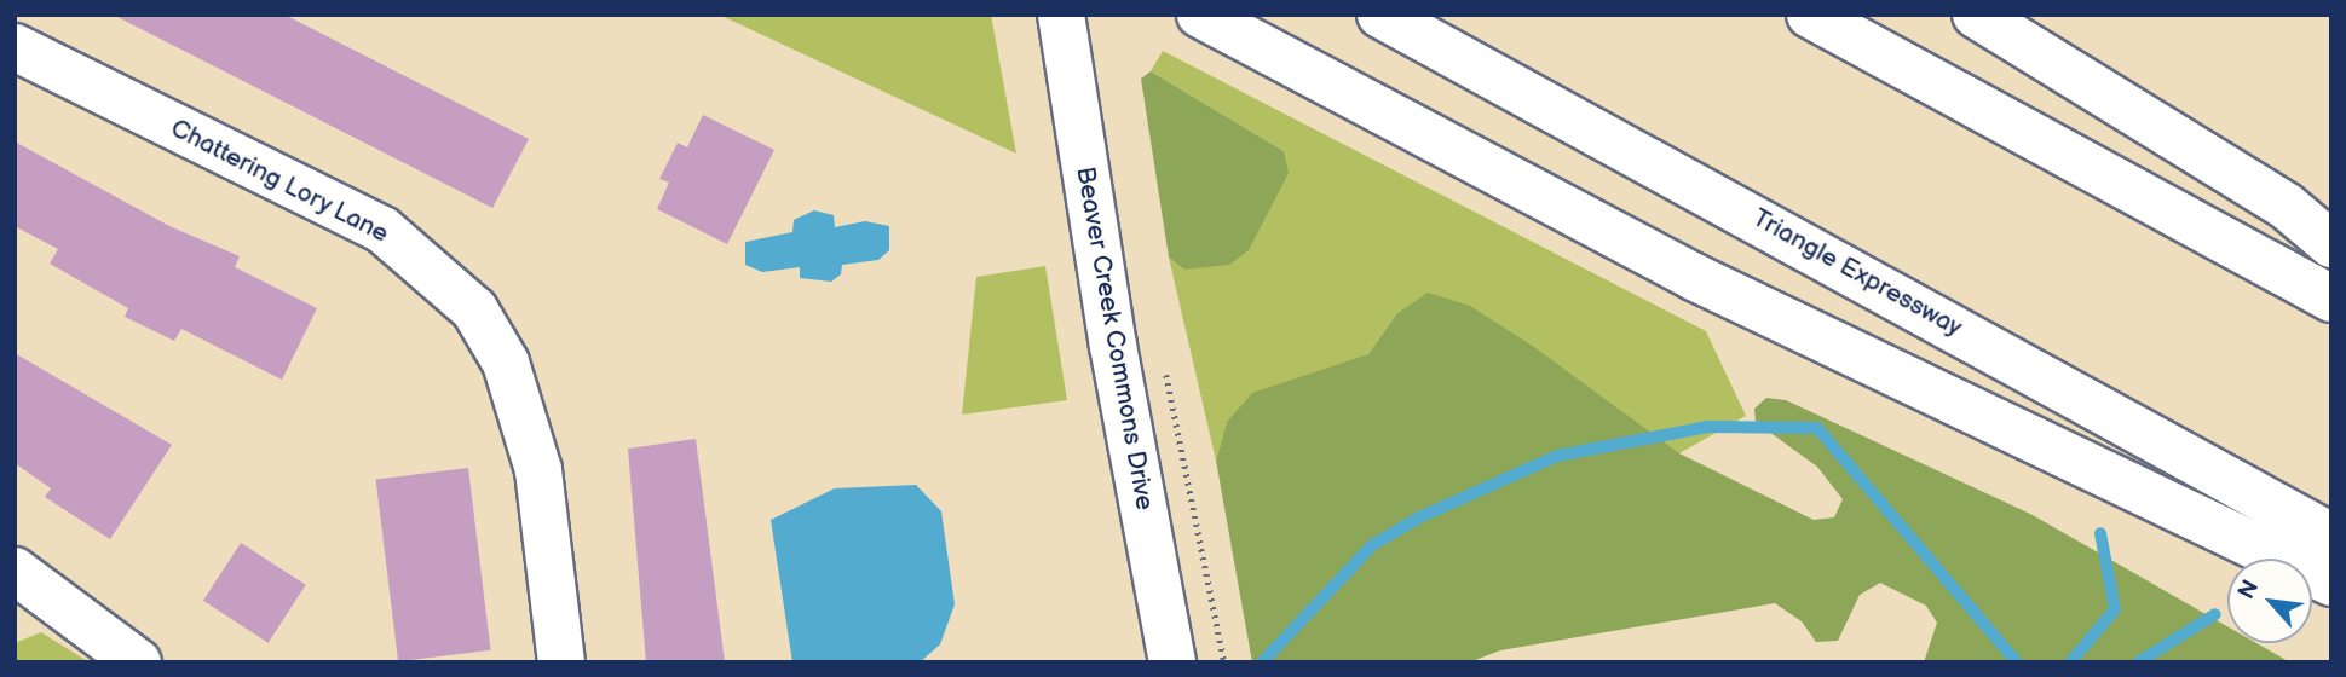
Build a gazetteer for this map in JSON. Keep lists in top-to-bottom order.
{
  "streets": {
    "main road": ["Chattering Lory Lane", "Triangle Expressway", "Beaver Creek Commons Drive"]
  },
  "north": "top left"
}
